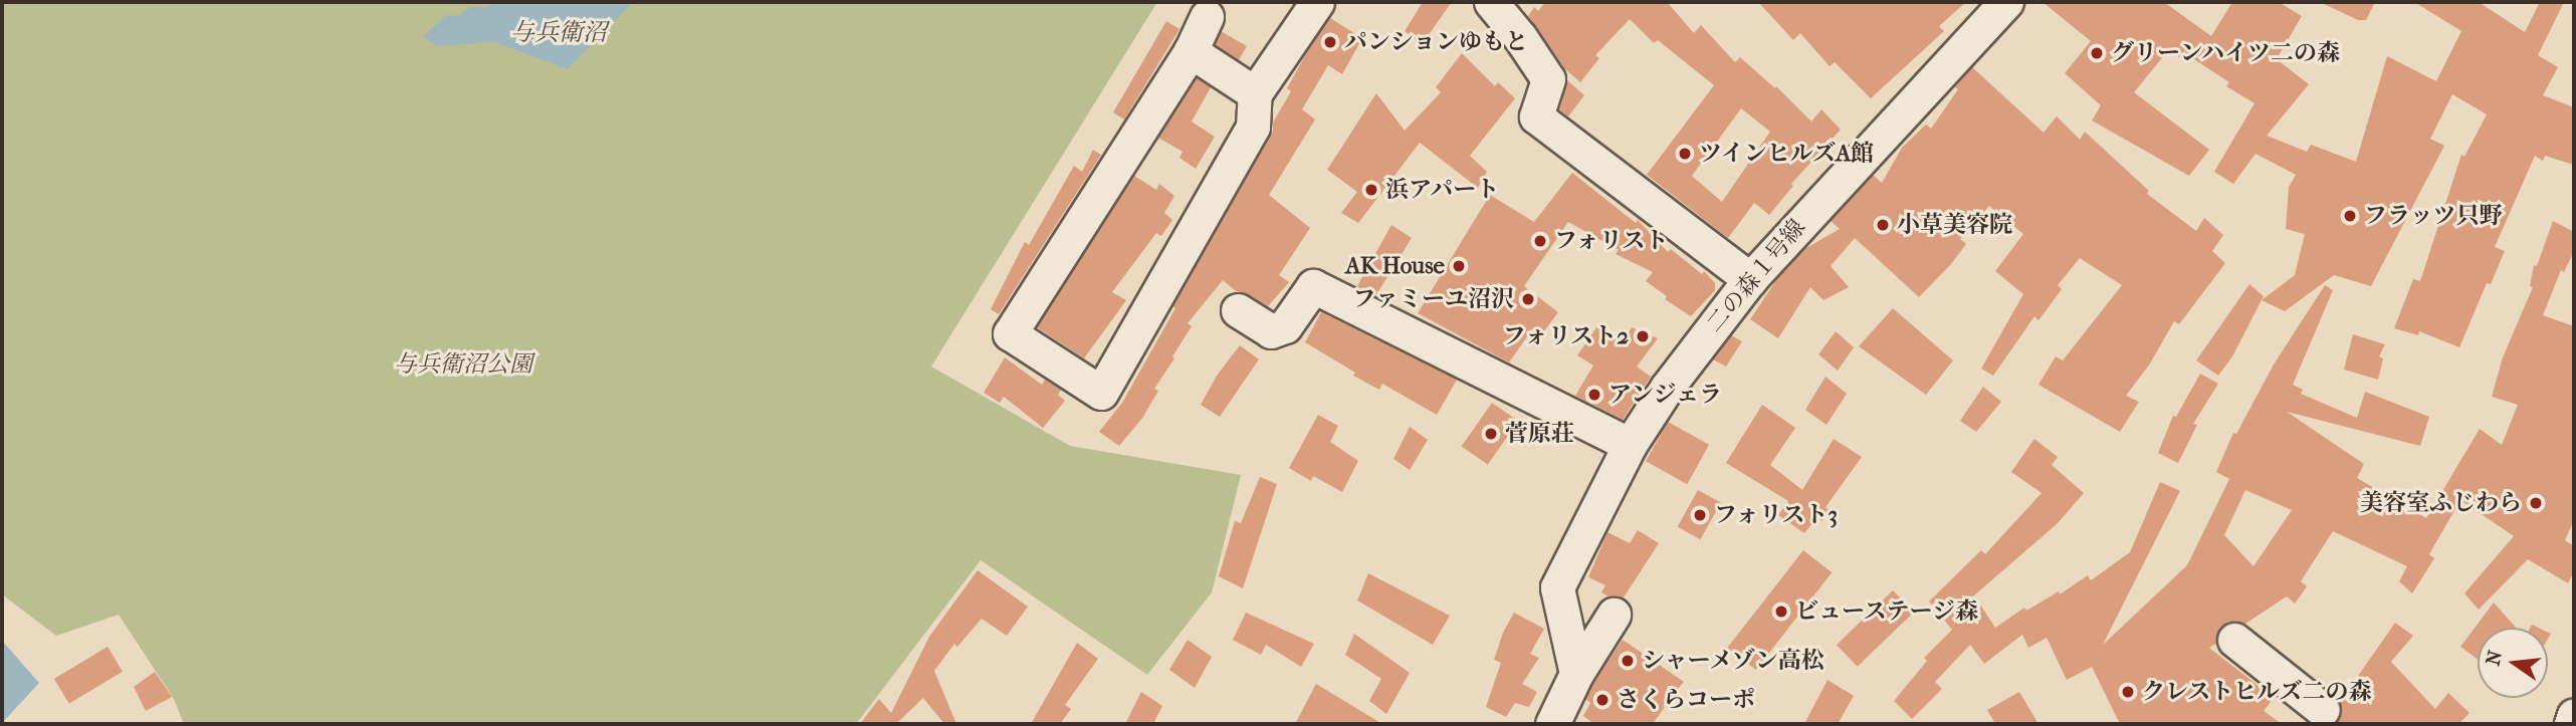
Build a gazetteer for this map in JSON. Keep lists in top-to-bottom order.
{
  "streets": {
    "street": ["二の森１号線"]
  },
  "water": ["与兵衛沼"],
  "parks": ["与兵衛沼公園"],
  "places": [
    "パンションゆもと",
    "グリーンハイツ二の森",
    "ツインヒルズA館",
    "浜アパート",
    "フラッツ只野",
    "小草美容院",
    "フォリスト",
    "AK House",
    "ファミーユ沼沢",
    "フォリスト2",
    "アンジェラ",
    "菅原荘",
    "美容室ふじわら",
    "フォリスト3",
    "ビューステージ森",
    "シャーメゾン高松",
    "クレストヒルズ二の森",
    "さくらコーポ"
  ],
  "north": "left"
}
